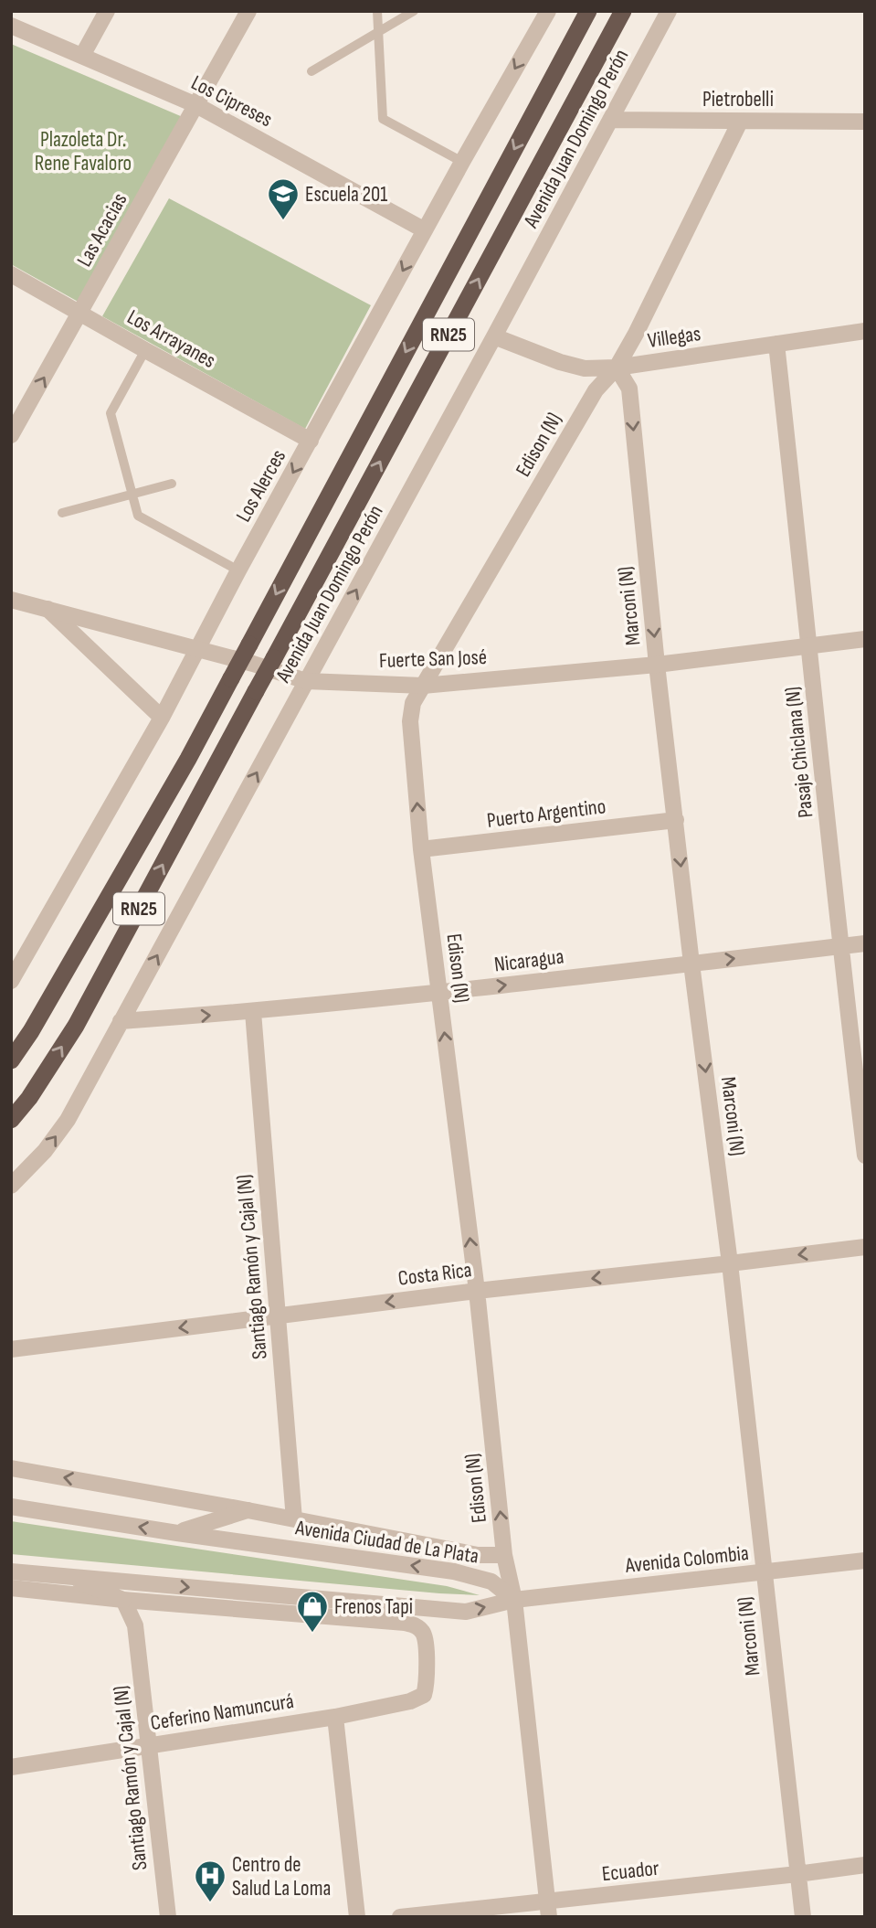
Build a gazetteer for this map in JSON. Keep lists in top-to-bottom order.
{
  "streets": {
    "highway": ["Avenida Juan Domingo Perón", "RN25"],
    "street": [
      "Pietrobelli",
      "Los Cipreses",
      "Las Acacias",
      "Villegas",
      "Los Arrayanes",
      "Edison (N)",
      "Los Alerces",
      "Marconi (N)",
      "Fuerte San José",
      "Pasaje Chiclana (N)",
      "Puerto Argentino",
      "Nicaragua",
      "Santiago Ramón y Cajal (N)",
      "Costa Rica",
      "Avenida Ciudad de La Plata",
      "Avenida Colombia",
      "Ceferino Namuncurá",
      "Ecuador"
    ]
  },
  "crossings": [
    ["Pietrobelli", "Avenida Juan Domingo Perón"],
    ["Pietrobelli", "Edison (N)"],
    ["Los Cipreses", "Las Acacias"],
    ["Los Cipreses", "Los Alerces"],
    ["Avenida Juan Domingo Perón", "Villegas"],
    ["Avenida Juan Domingo Perón", "Fuerte San José"],
    ["Avenida Juan Domingo Perón", "Nicaragua"],
    ["Las Acacias", "Los Arrayanes"],
    ["Villegas", "Edison (N)"],
    ["Villegas", "Marconi (N)"],
    ["Villegas", "Pasaje Chiclana (N)"],
    ["Los Arrayanes", "Los Alerces"],
    ["Edison (N)", "Marconi (N)"],
    ["Edison (N)", "Fuerte San José"],
    ["Edison (N)", "Puerto Argentino"],
    ["Edison (N)", "Nicaragua"],
    ["Edison (N)", "Costa Rica"],
    ["Edison (N)", "Avenida Ciudad de La Plata"],
    ["Edison (N)", "Avenida Colombia"],
    ["Edison (N)", "Ecuador"],
    ["Los Alerces", "Fuerte San José"],
    ["Marconi (N)", "Fuerte San José"],
    ["Marconi (N)", "Puerto Argentino"],
    ["Marconi (N)", "Nicaragua"],
    ["Marconi (N)", "Costa Rica"],
    ["Marconi (N)", "Avenida Colombia"],
    ["Marconi (N)", "Ecuador"],
    ["Fuerte San José", "Pasaje Chiclana (N)"],
    ["Pasaje Chiclana (N)", "Nicaragua"],
    ["Nicaragua", "Santiago Ramón y Cajal (N)"],
    ["Santiago Ramón y Cajal (N)", "Costa Rica"],
    ["Santiago Ramón y Cajal (N)", "Avenida Ciudad de La Plata"],
    ["Santiago Ramón y Cajal (N)", "Ceferino Namuncurá"],
    ["Avenida Ciudad de La Plata", "Avenida Colombia"]
  ],
  "one_way": [
    "Edison (N)",
    "Los Alerces",
    "Marconi (N)",
    "Nicaragua",
    "Costa Rica"
  ],
  "parks": ["Plazoleta Dr. Rene Favaloro"],
  "places": {
    "school or university": ["Escuela 201"],
    "shop": ["Frenos Tapi"],
    "hospital": ["Centro de Salud La Loma"]
  }
}
